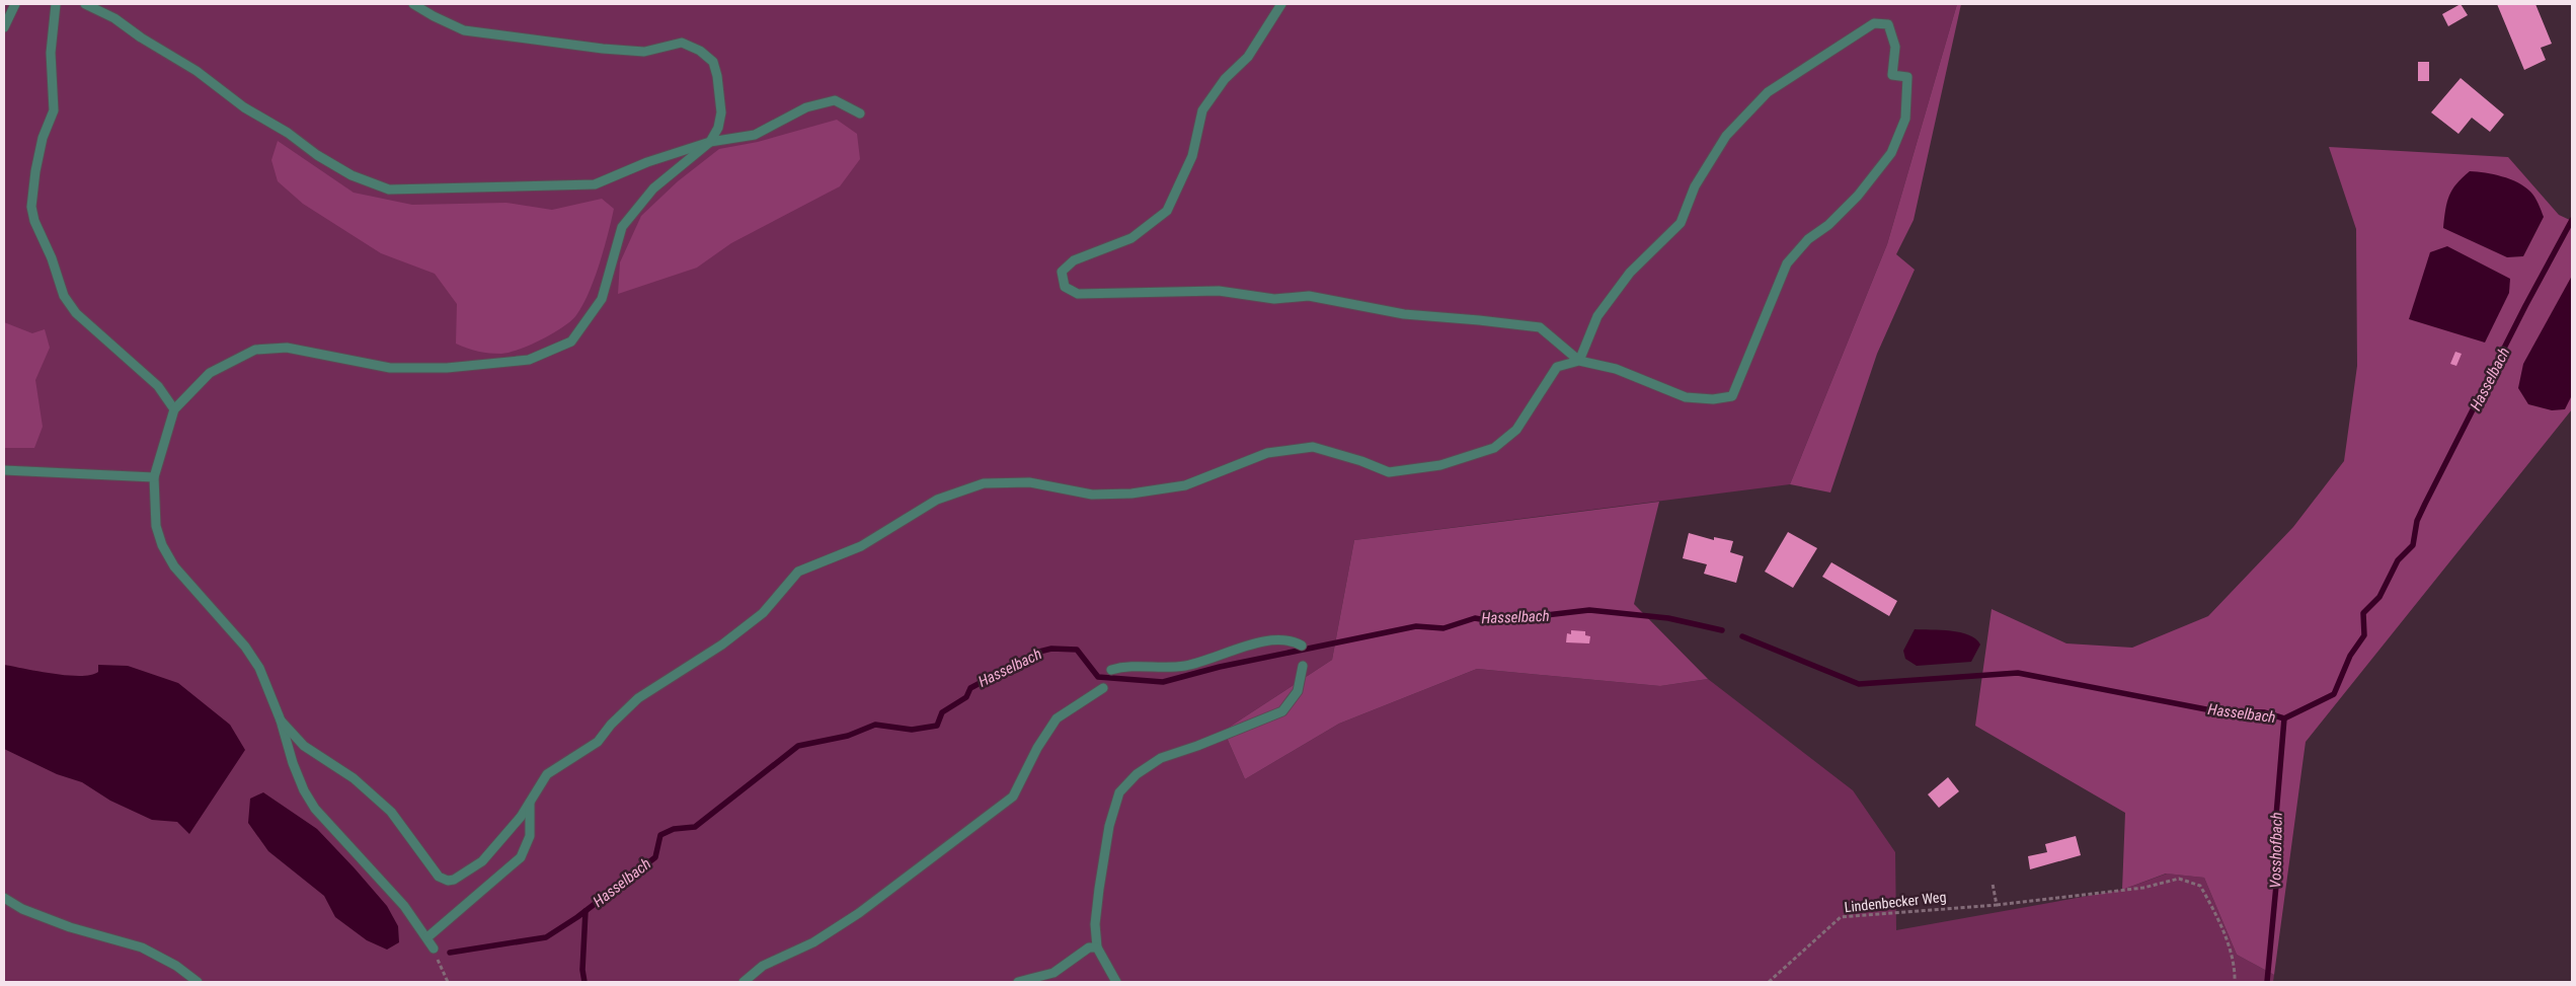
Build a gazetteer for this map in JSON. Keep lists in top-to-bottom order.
{
  "streets": {
    "path": ["Lindenbecker Weg"]
  },
  "water": ["Hasselbach", "Vosshofbach"]
}
